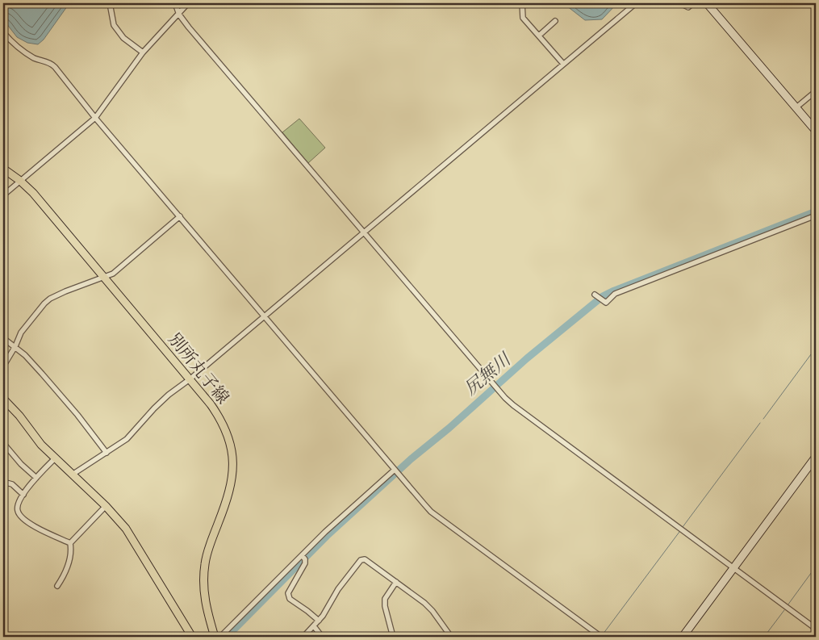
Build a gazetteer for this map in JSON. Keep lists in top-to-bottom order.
{
  "streets": {
    "main road": ["別所丸子線"]
  },
  "water": ["尻無川"]
}
